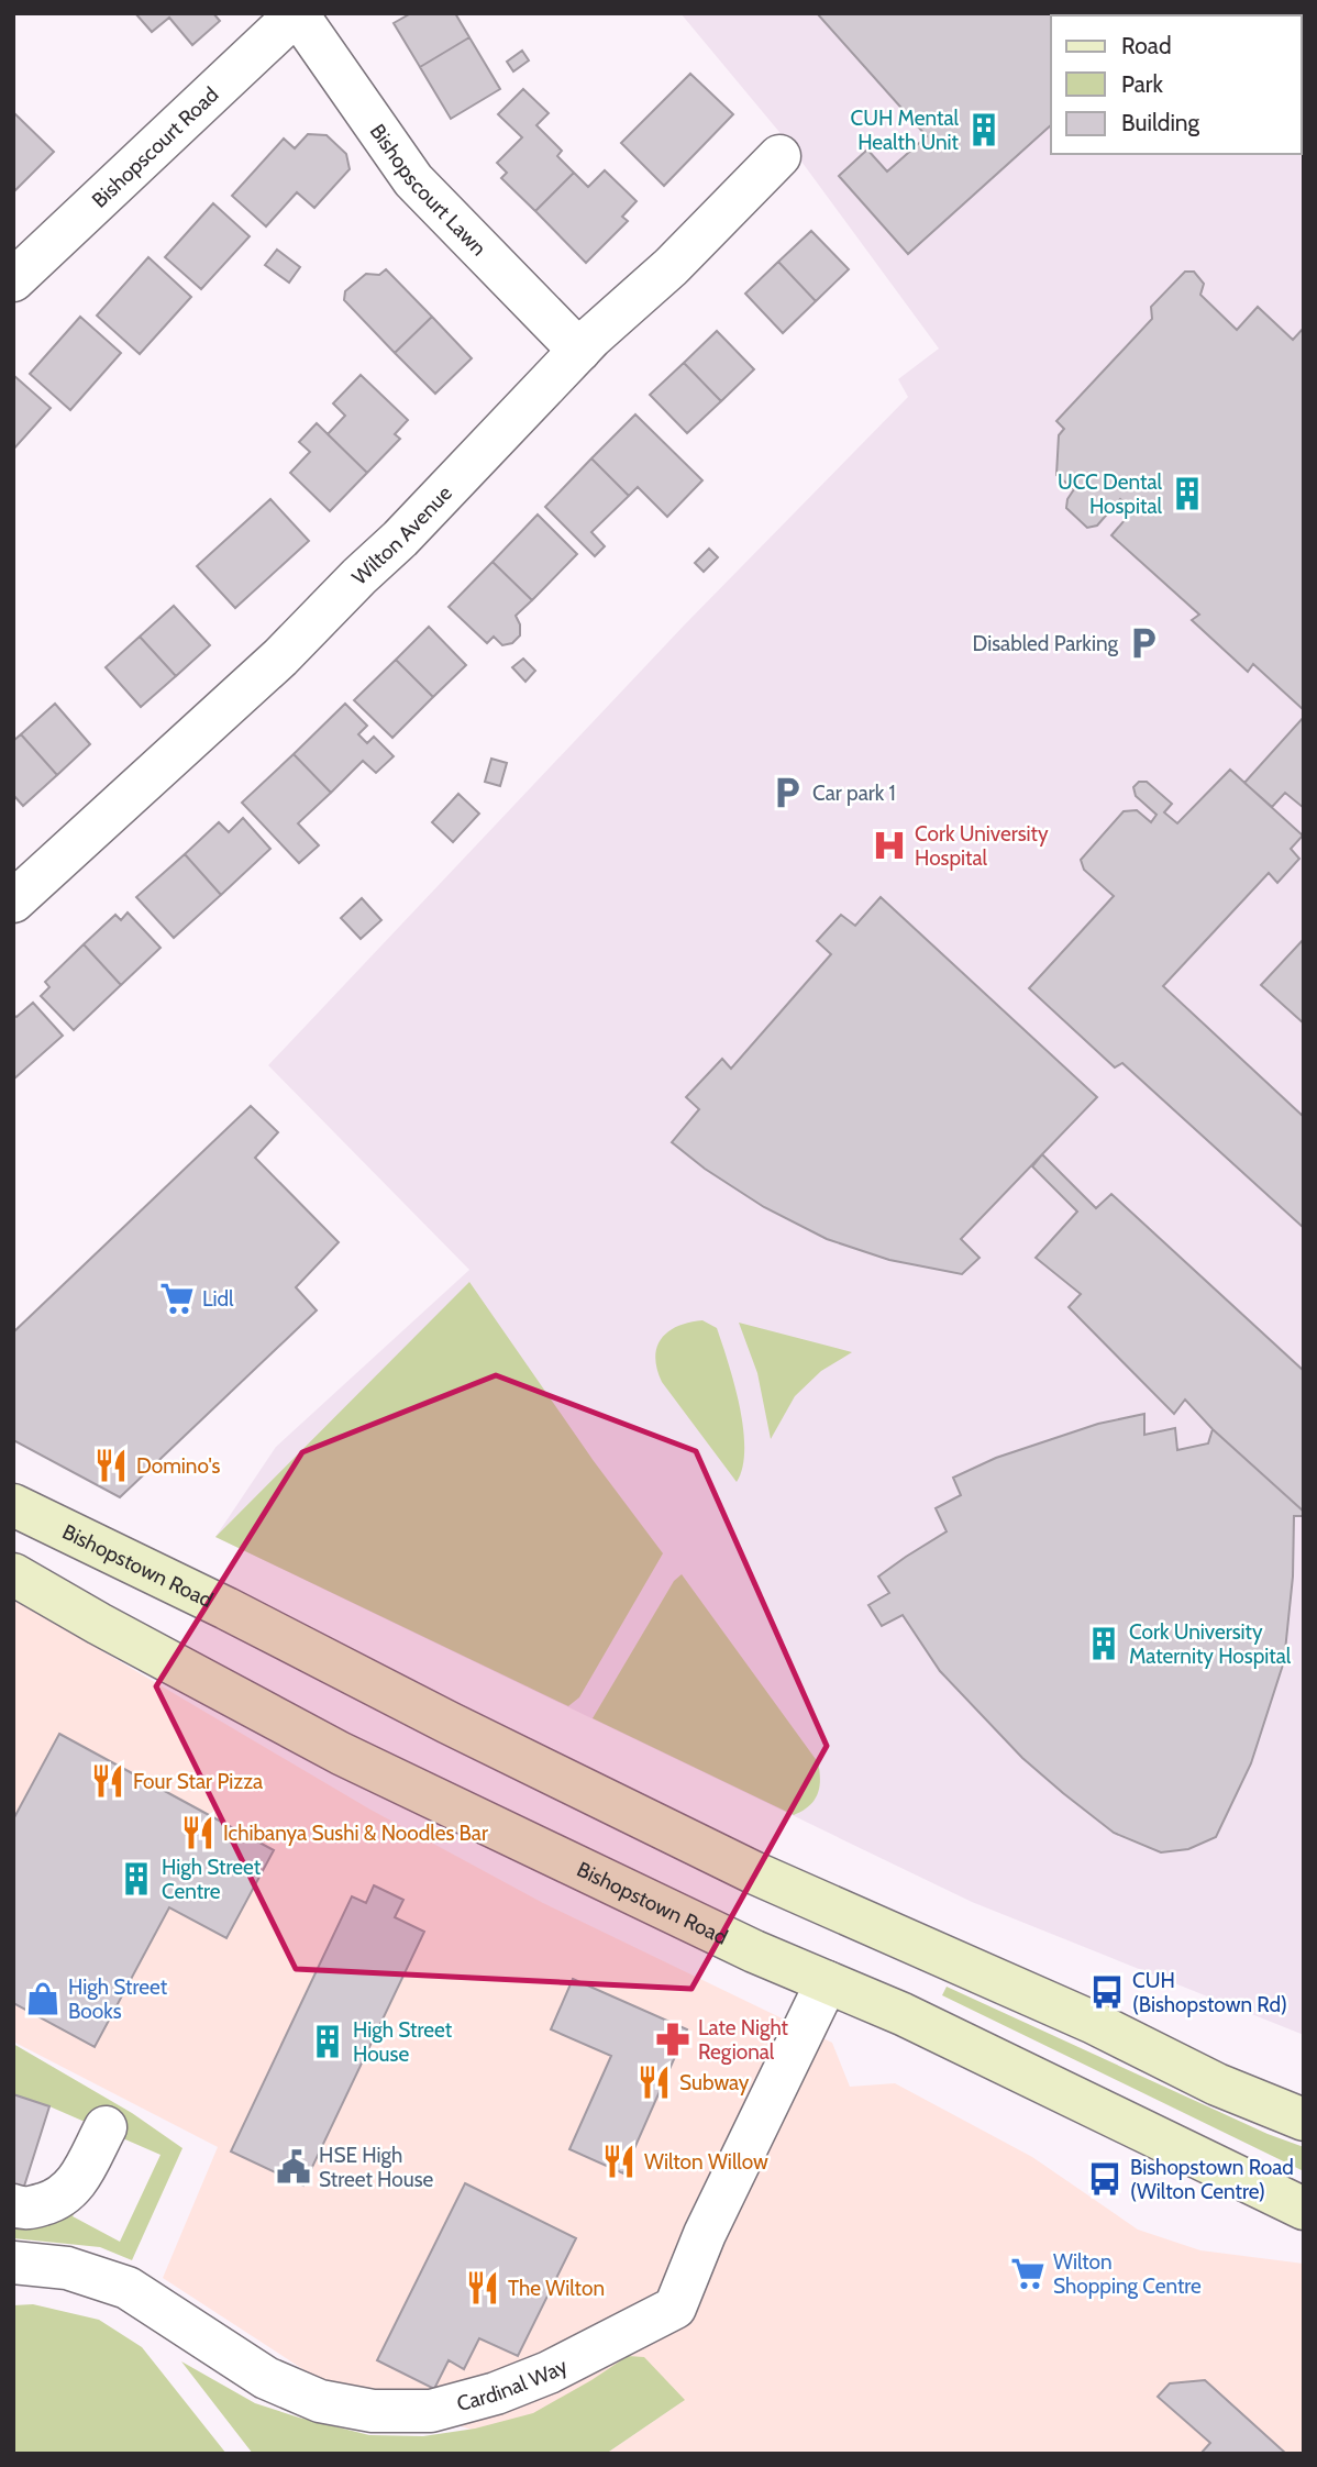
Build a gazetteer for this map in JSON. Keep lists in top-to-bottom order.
{
  "streets": {
    "main road": ["Bishopstown Road"],
    "street": [
      "Bishopscourt Road",
      "Bishopscourt Lawn",
      "Wilton Avenue",
      "Cardinal Way"
    ]
  },
  "crossings": [
    ["Bishopscourt Road", "Bishopscourt Lawn"],
    ["Bishopscourt Lawn", "Wilton Avenue"],
    ["Bishopstown Road", "Cardinal Way"]
  ],
  "places": {
    "building": [
      "CUH Mental Health Unit",
      "UCC Dental Hospital",
      "Cork University Maternity Hospital",
      "High Street Centre",
      "High Street House"
    ],
    "parking": ["Disabled Parking", "Car park 1"],
    "hospital": ["Cork University Hospital"],
    "supermarket": ["Lidl", "Wilton Shopping Centre"],
    "restaurant": [
      "Domino's",
      "Four Star Pizza",
      "Ichibanya Sushi & Noodles Bar",
      "Subway",
      "Wilton Willow",
      "The Wilton"
    ],
    "bus stop": ["CUH (Bishopstown Rd)", "Bishopstown Road (Wilton Centre)"],
    "shop": ["High Street Books"],
    "pharmacy": ["Late Night Regional"],
    "public building": ["HSE High Street House"]
  },
  "legend": ["Road", "Park", "Building"]
}
